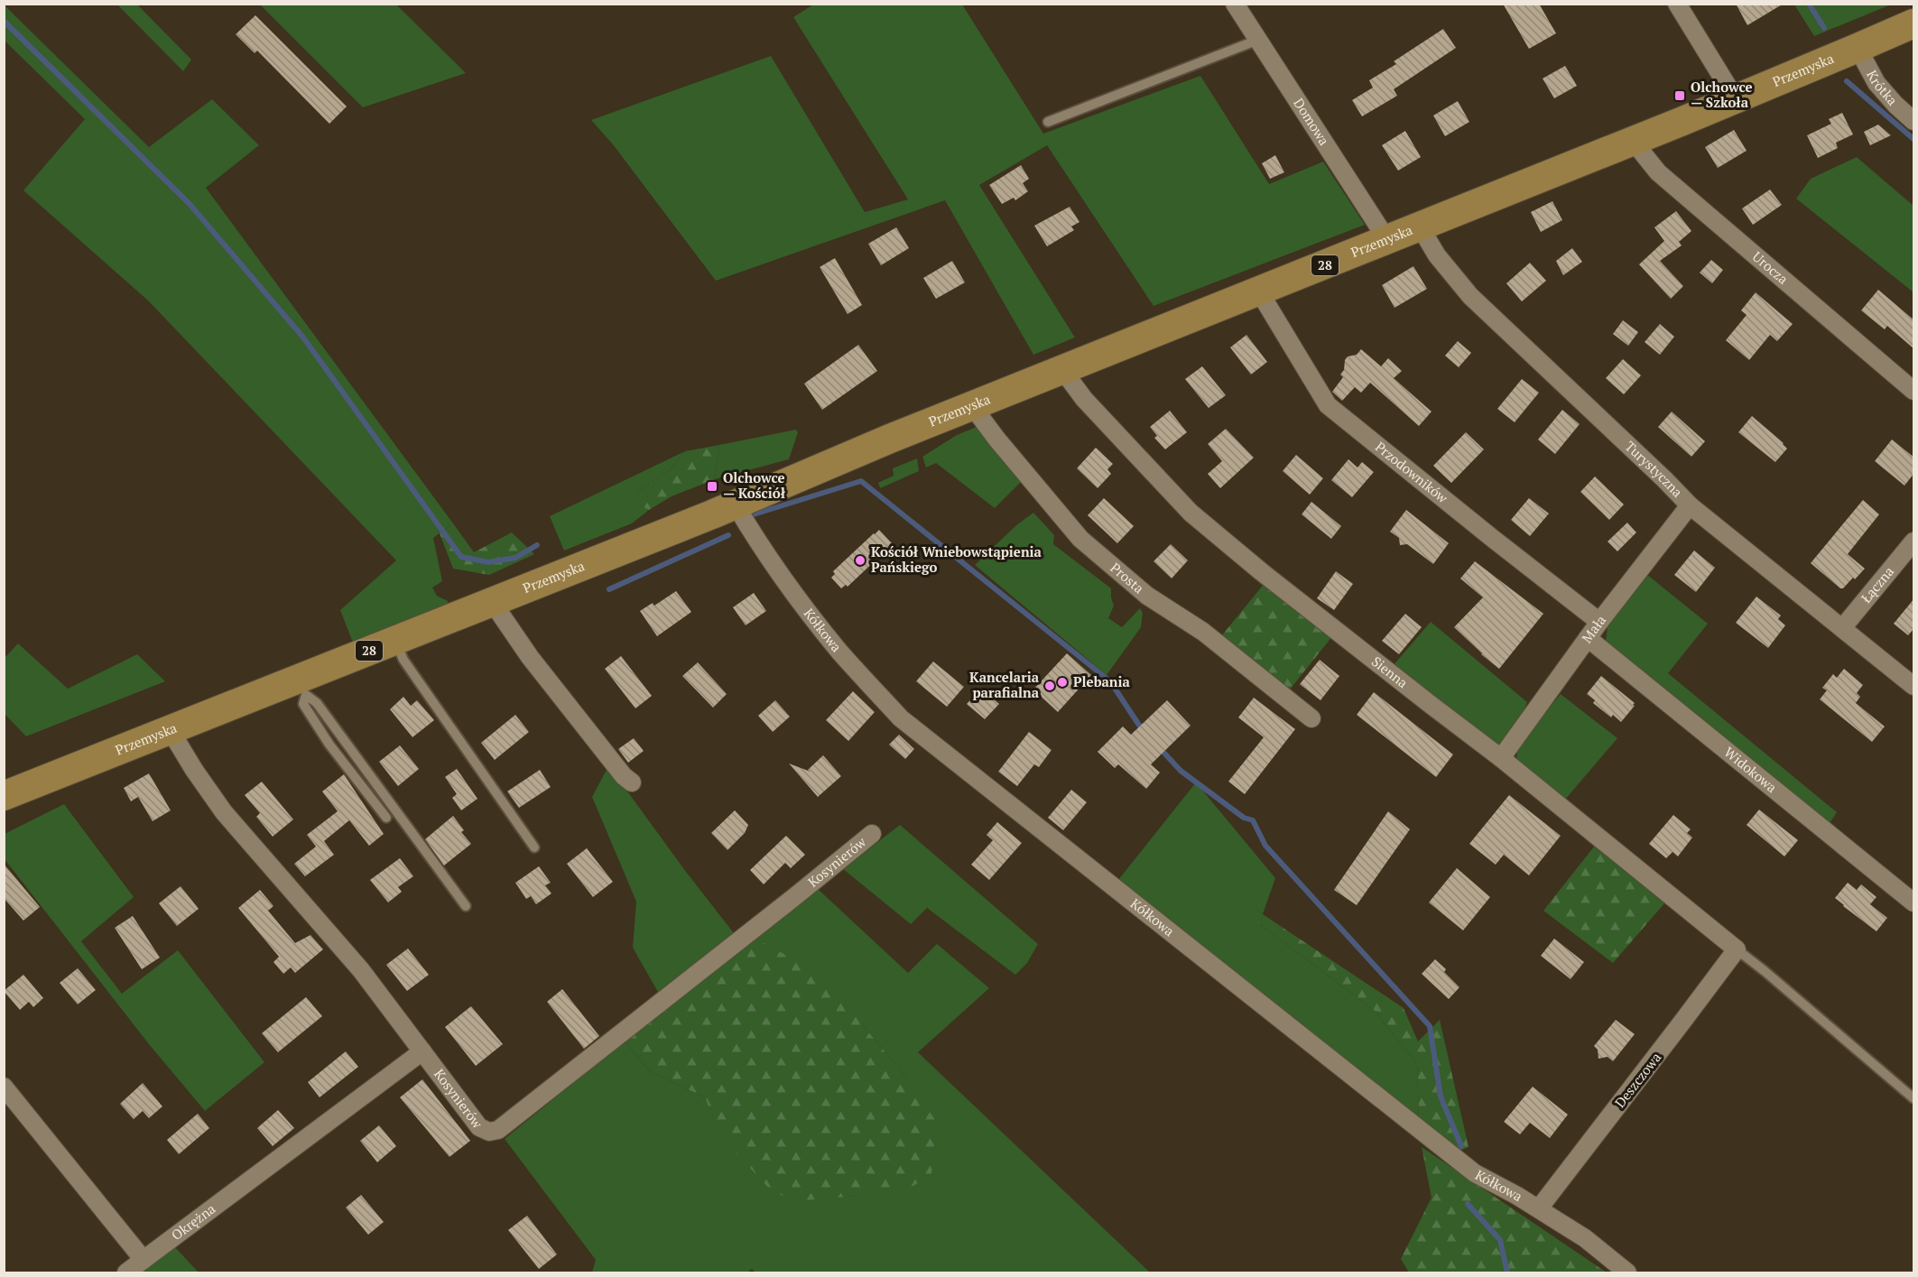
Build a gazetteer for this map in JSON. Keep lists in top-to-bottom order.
{
  "streets": {
    "main road": ["Przemyska", "28"],
    "street": [
      "Krótka",
      "Domowa",
      "Urocza",
      "Turystyczna",
      "Przodowników",
      "Prosta",
      "Łączna",
      "Mała",
      "Kółkowa",
      "Sienna",
      "Widokowa",
      "Kosynierów",
      "Deszczowa",
      "Okrężna"
    ]
  },
  "crossings": [
    ["Przemyska", "Krótka"],
    ["Przemyska", "Domowa"],
    ["Przemyska", "Urocza"],
    ["Przemyska", "Turystyczna"],
    ["Przemyska", "Przodowników"],
    ["Przemyska", "Prosta"],
    ["Przemyska", "Kółkowa"],
    ["Przemyska", "Sienna"],
    ["Przemyska", "Kosynierów"],
    ["Turystyczna", "Łączna"],
    ["Turystyczna", "Mała"],
    ["Przodowników", "Mała"],
    ["Mała", "Sienna"],
    ["Mała", "Widokowa"],
    ["Kółkowa", "Deszczowa"],
    ["Sienna", "Deszczowa"],
    ["Kosynierów", "Okrężna"]
  ],
  "places": {
    "transit": ["Olchowce — Szkoła", "Olchowce — Kościół"],
    "other": ["Kościół Wniebowstąpienia Pańskiego", "Plebania", "Kancelaria parafialna"]
  }
}
